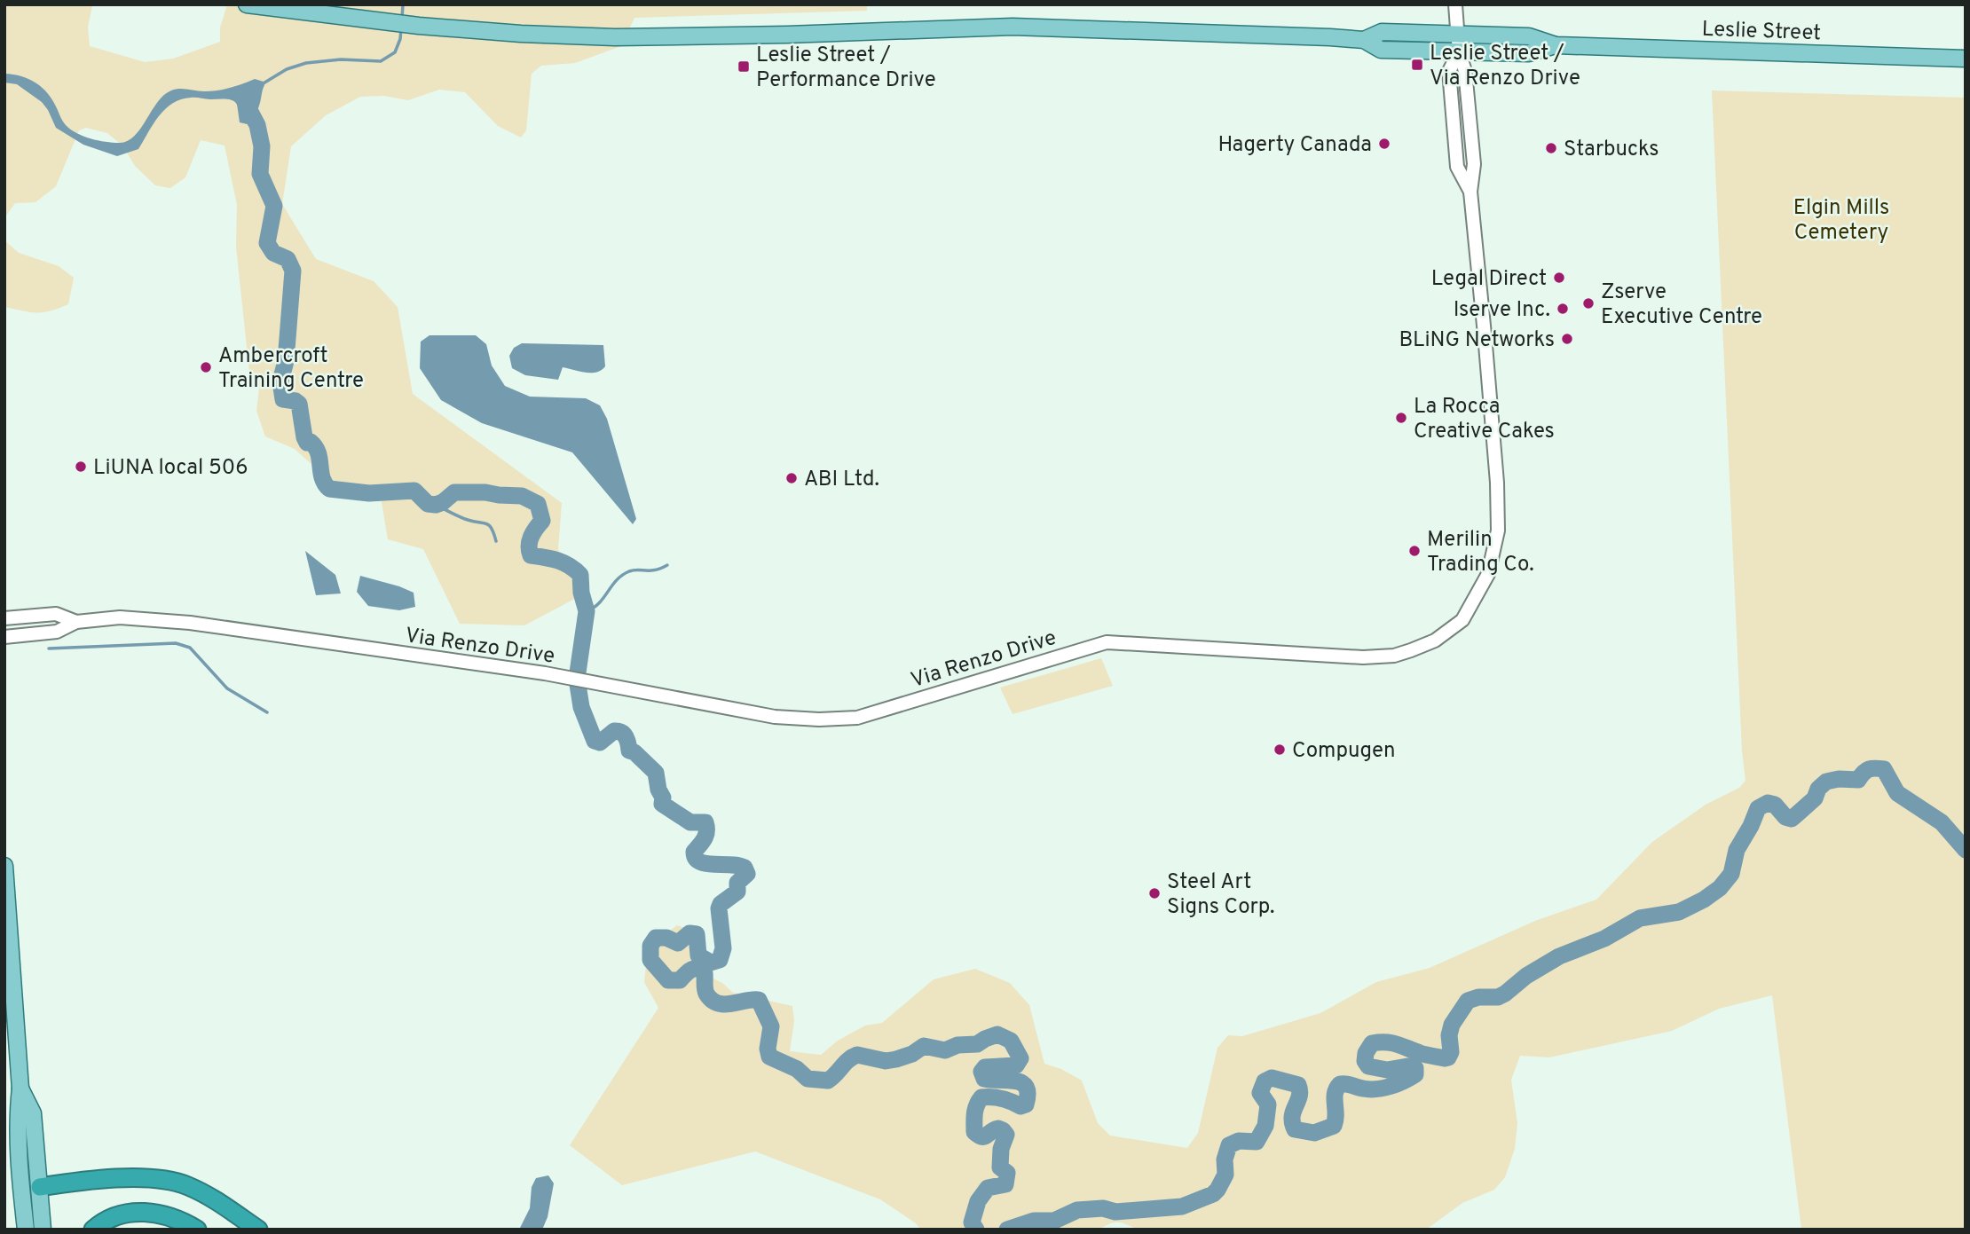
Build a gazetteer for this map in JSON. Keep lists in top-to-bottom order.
{
  "streets": {
    "main road": ["Leslie Street"],
    "street": ["Via Renzo Drive"]
  },
  "crossings": [
    ["Leslie Street", "Via Renzo Drive"]
  ],
  "parks": ["Elgin Mills Cemetery"],
  "places": {
    "transit": ["Leslie Street / Via Renzo Drive", "Leslie Street / Performance Drive"],
    "other": [
      "Hagerty Canada",
      "Starbucks",
      "Legal Direct",
      "Zserve Executive Centre",
      "Iserve Inc.",
      "BLiNG Networks",
      "Ambercroft Training Centre",
      "La Rocca Creative Cakes",
      "LiUNA local 506",
      "ABI Ltd.",
      "Merilin Trading Co.",
      "Compugen",
      "Steel Art Signs Corp."
    ]
  }
}
